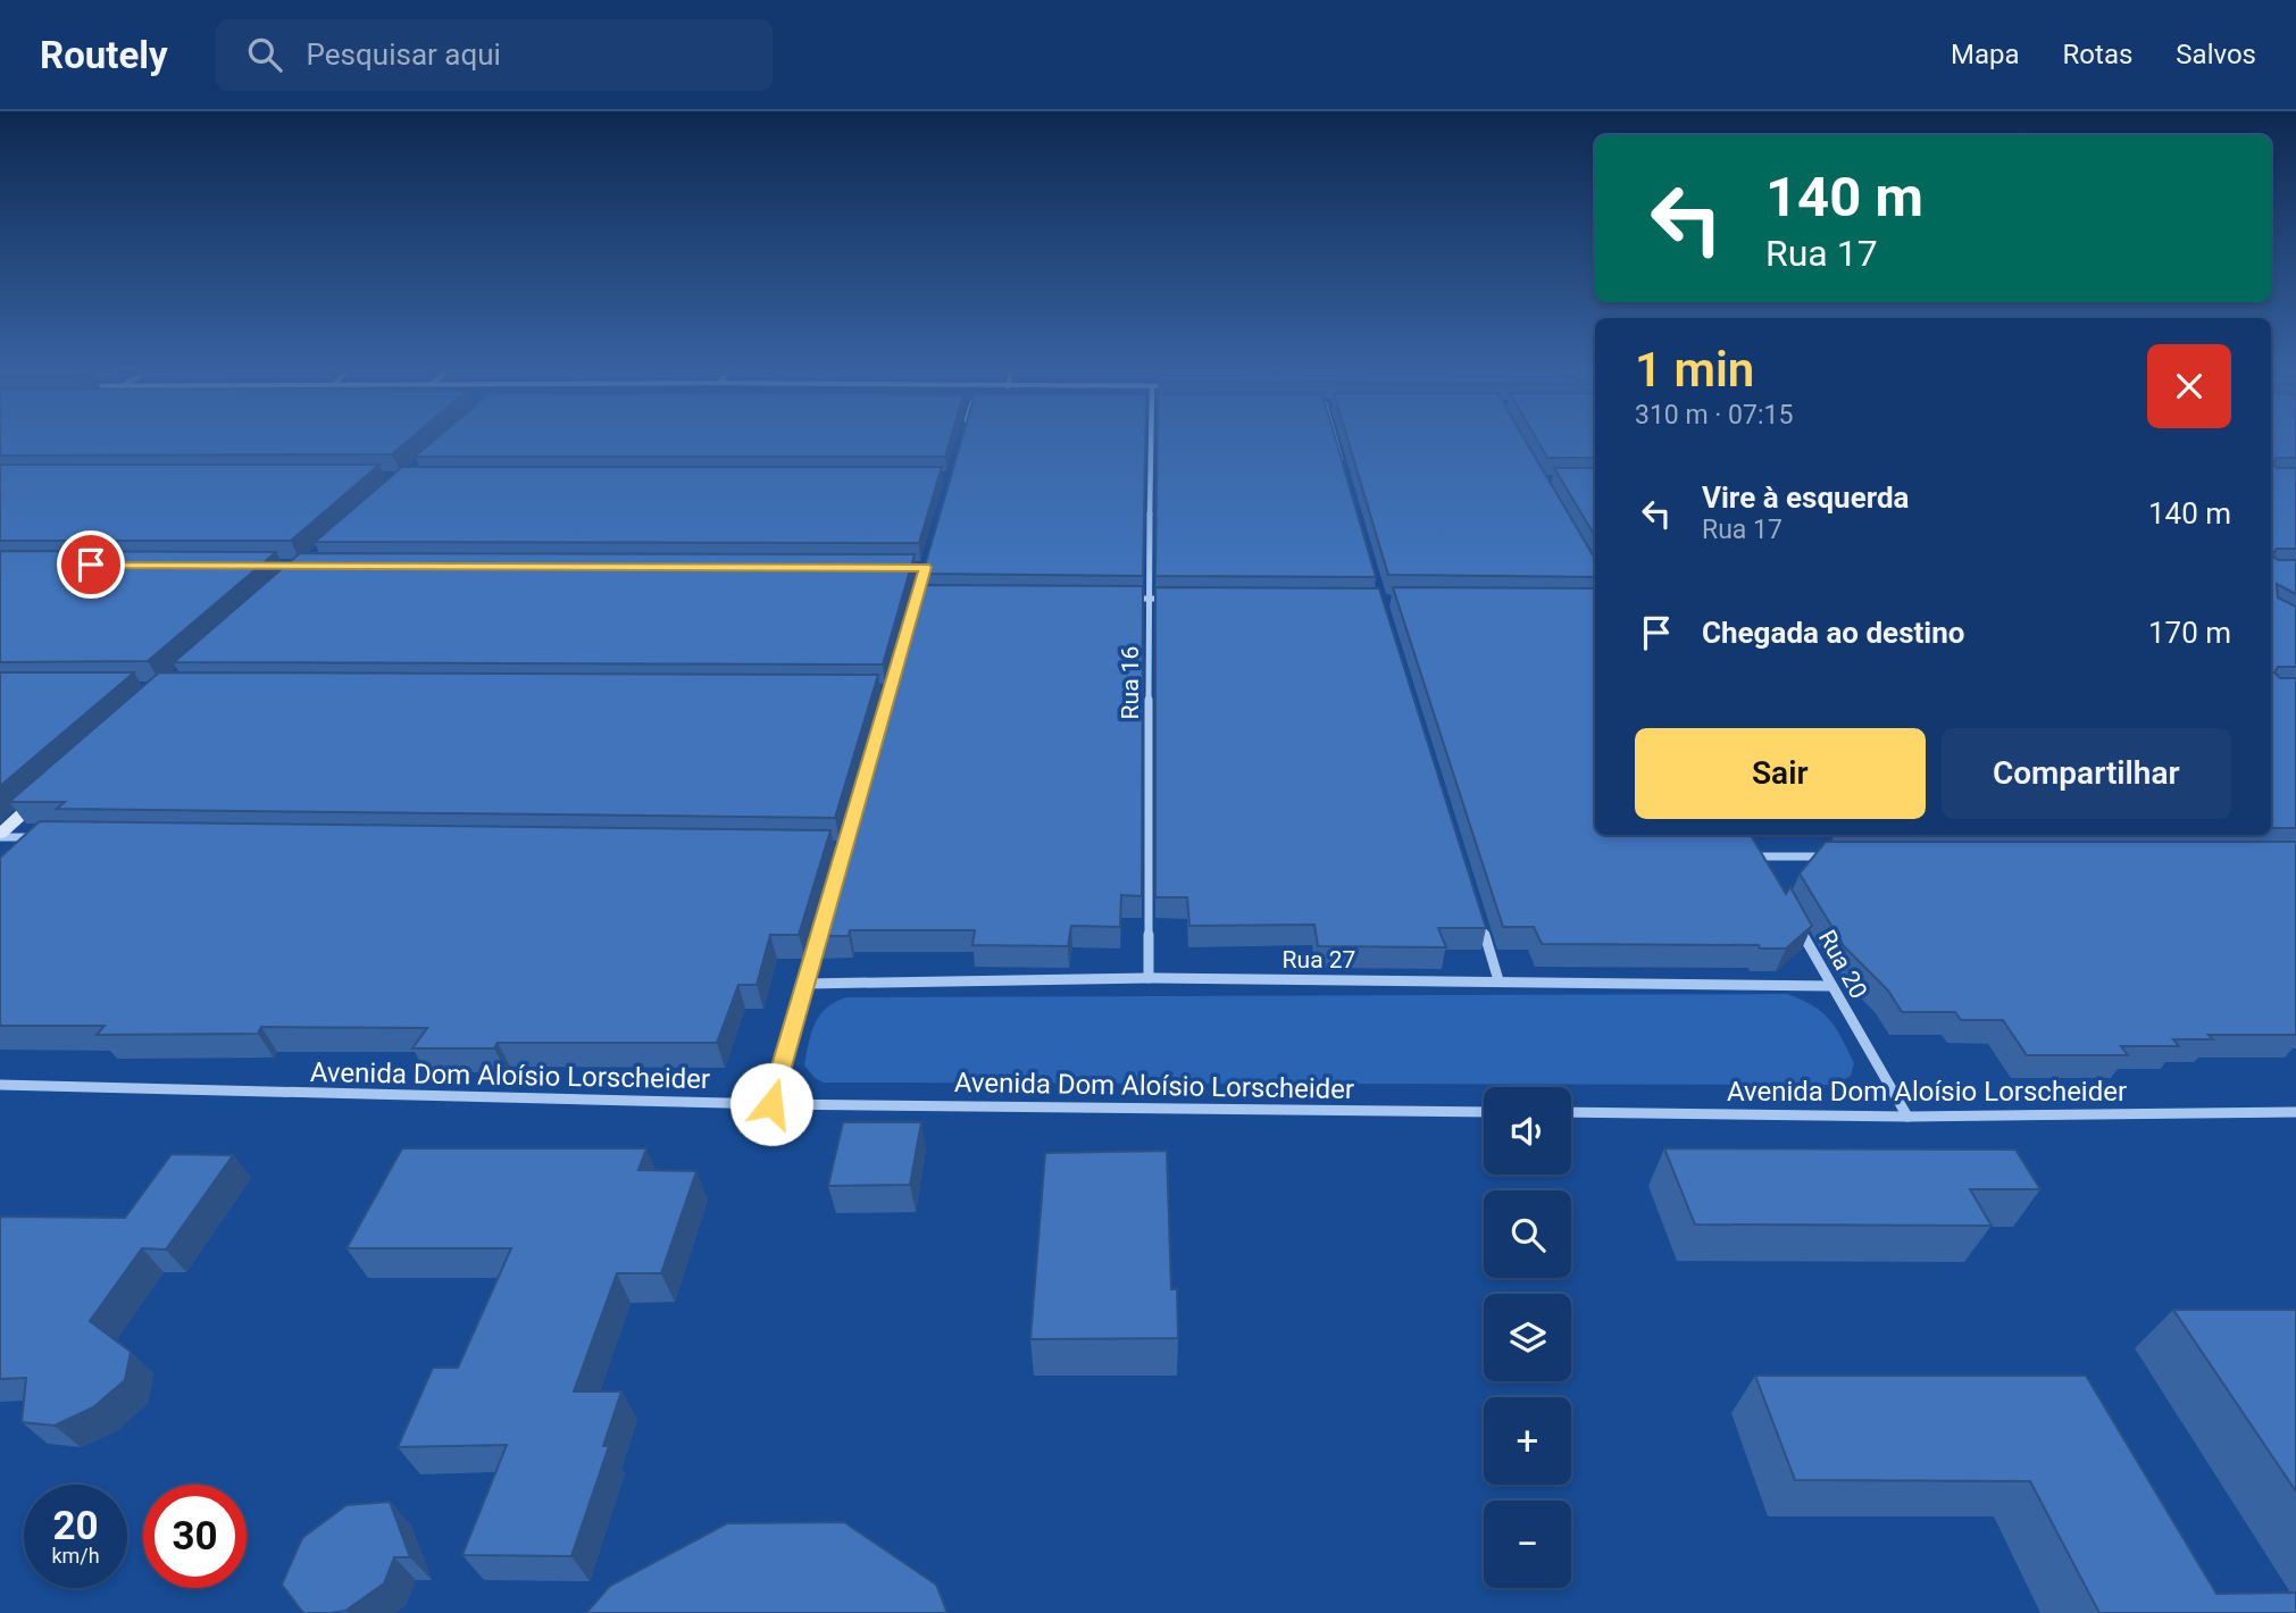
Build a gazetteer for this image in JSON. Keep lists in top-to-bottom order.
{
  "streets": {
    "street": [
      "Rua 16",
      "Rua 27",
      "Rua 20",
      "Avenida Dom Aloísio Lorscheider"
    ]
  },
  "crossings": [
    ["Rua 16", "Rua 27"],
    ["Rua 27", "Rua 20"],
    ["Rua 20", "Avenida Dom Aloísio Lorscheider"]
  ],
  "page": {
    "header": "Routely",
    "search": "Pesquisar aqui",
    "nav": ["Mapa", "Rotas", "Salvos"],
    "turn": ["140 m", "Rua 17"],
    "heading": ["1 min", "310 m · 07:15"],
    "list": [
      {
        "name": "Vire à esquerda",
        "note": "Rua 17",
        "value": "140 m"
      },
      {
        "name": "Chegada ao destino",
        "value": "170 m"
      }
    ],
    "buttons": ["Sair", "Compartilhar"],
    "map_buttons": ["+", "−"],
    "speed": "20 km/h",
    "limit": "30"
  }
}
